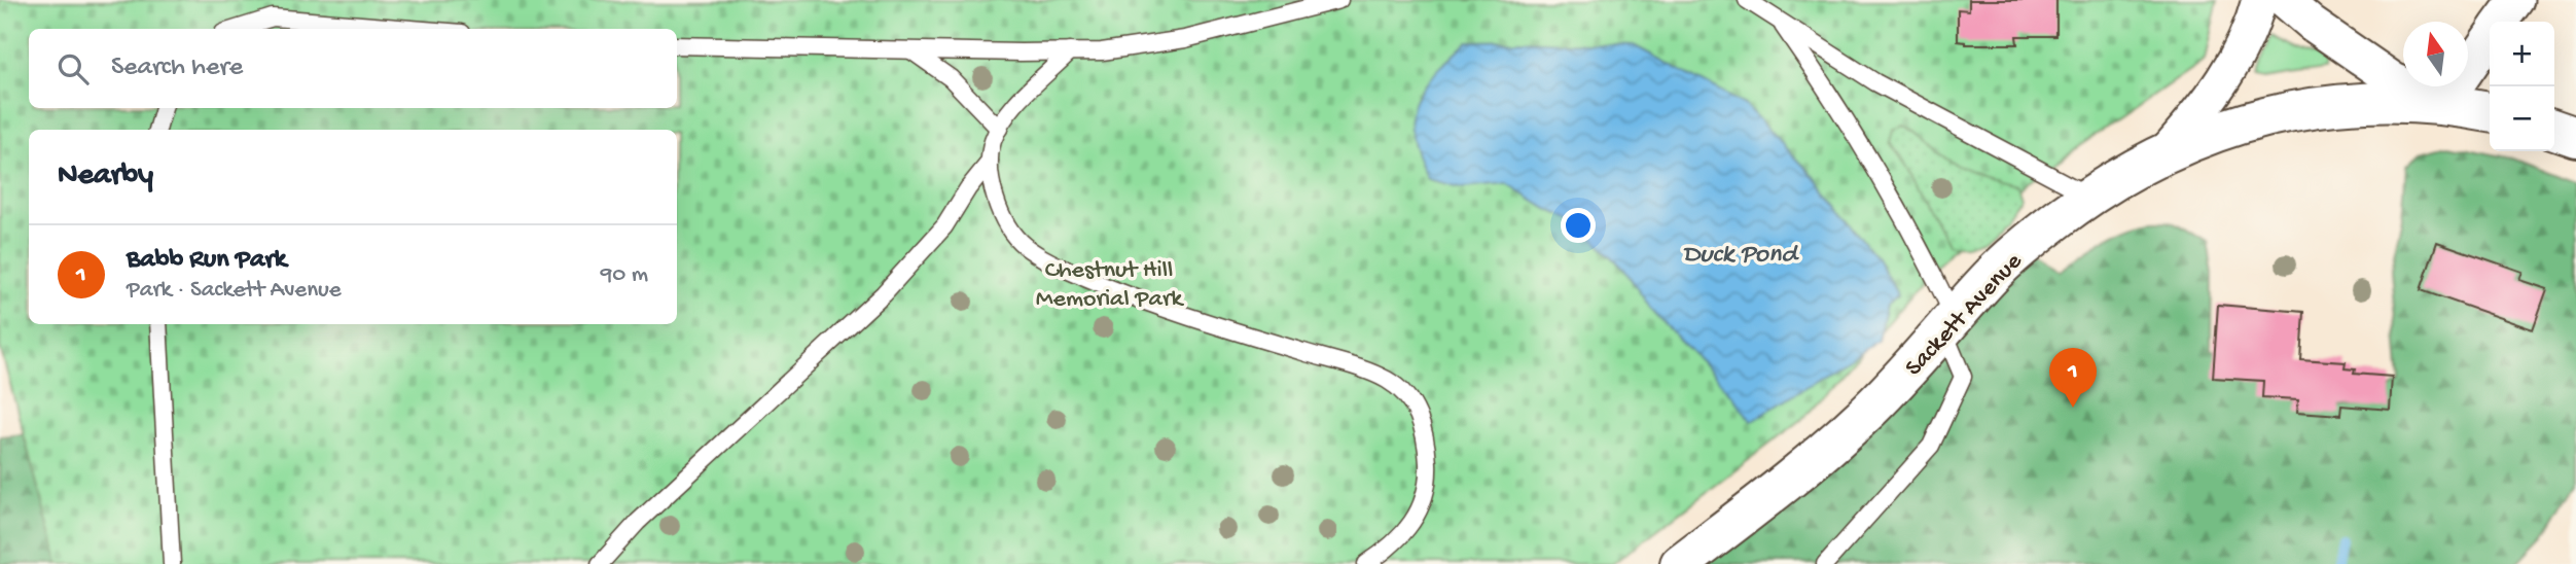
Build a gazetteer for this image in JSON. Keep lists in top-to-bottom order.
{
  "streets": {
    "street": ["Sackett Avenue"]
  },
  "water": ["Duck Pond"],
  "parks": ["Chestnut Hill Memorial Park"],
  "north": "top",
  "page": {
    "map_buttons": ["+", "−"],
    "search": "Search here",
    "heading": "Nearby",
    "list": [
      {
        "mark": "1",
        "name": "Babb Run Park",
        "note": "Park · Sackett Avenue",
        "value": "90 m"
      }
    ],
    "pins": "1"
  }
}
